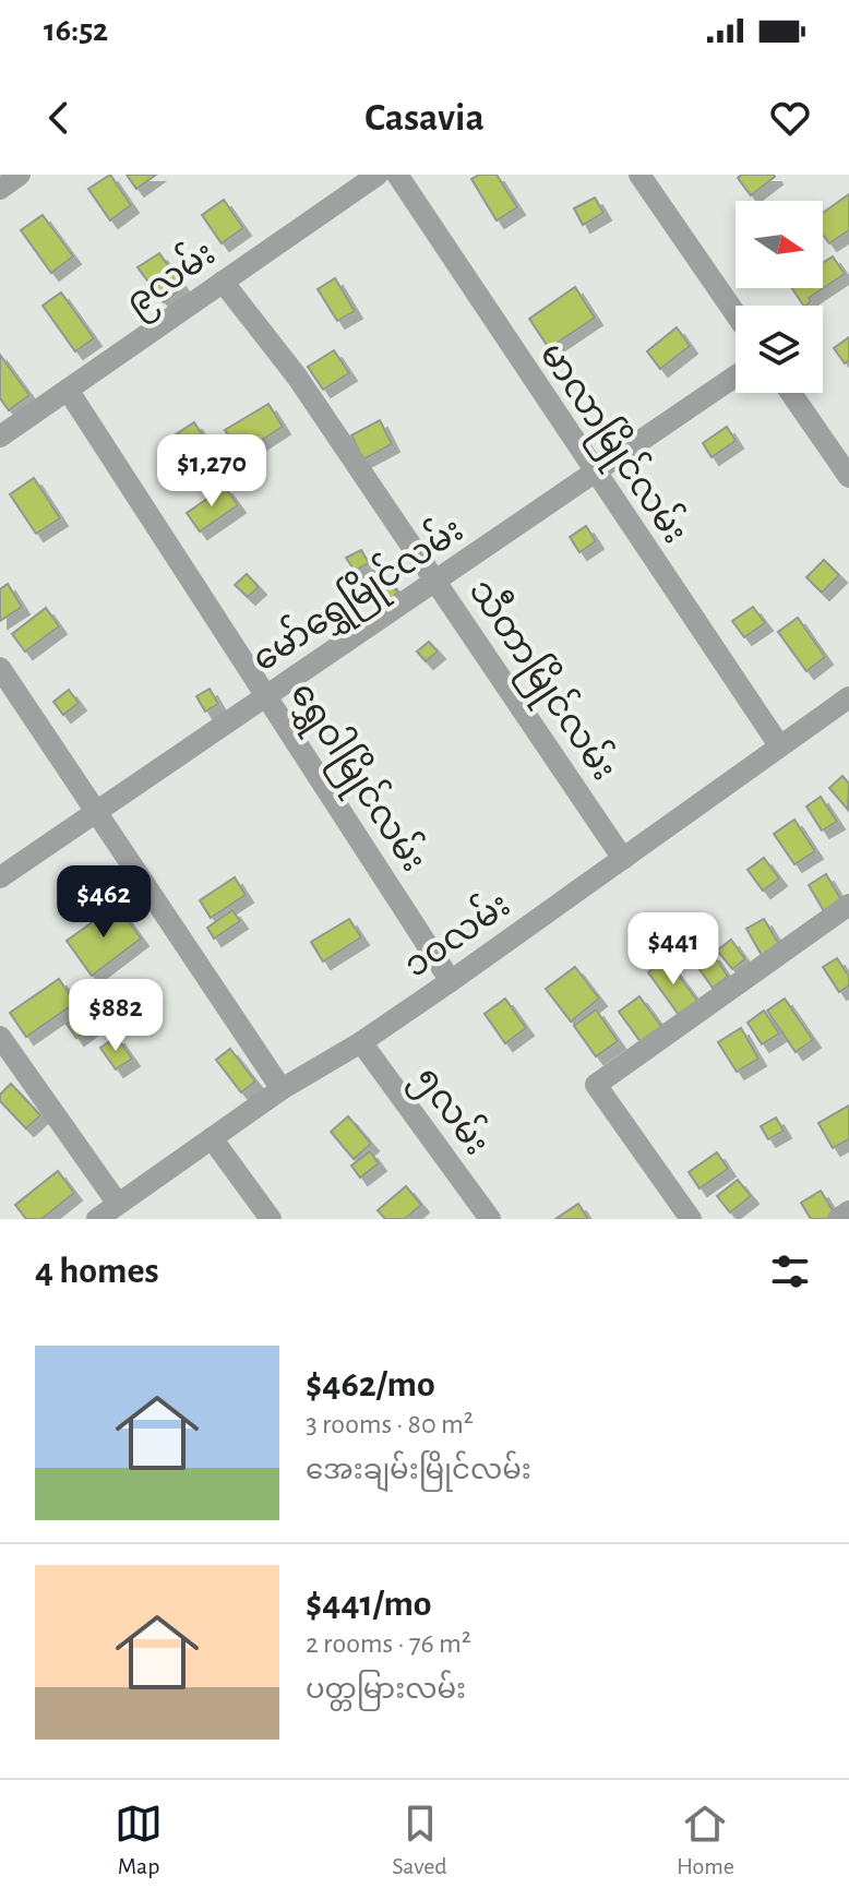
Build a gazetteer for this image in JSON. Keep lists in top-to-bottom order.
{
  "streets": {
    "street": [
      "၉လမ်း",
      "မာလာမြိုင်လမ်း",
      "မော်ရွှေမြိုင်လမ်း",
      "သီတာမြိုင်လမ်း",
      "ရွှေဝါမြိုင်လမ်း",
      "၁၀လမ်း",
      "၅လမ်း"
    ]
  },
  "crossings": [
    ["၉လမ်း", "သီတာမြိုင်လမ်း"],
    ["၉လမ်း", "ရွှေဝါမြိုင်လမ်း"],
    ["မာလာမြိုင်လမ်း", "မော်ရွှေမြိုင်လမ်း"],
    ["မာလာမြိုင်လမ်း", "၁၀လမ်း"],
    ["မော်ရွှေမြိုင်လမ်း", "သီတာမြိုင်လမ်း"],
    ["မော်ရွှေမြိုင်လမ်း", "ရွှေဝါမြိုင်လမ်း"],
    ["သီတာမြိုင်လမ်း", "၁၀လမ်း"],
    ["ရွှေဝါမြိုင်လမ်း", "၁၀လမ်း"],
    ["၁၀လမ်း", "၅လမ်း"]
  ],
  "north": "right",
  "page": {
    "status": "16:52",
    "header": "Casavia",
    "price": [
      "$1,270",
      "$462",
      "$441",
      "$882"
    ],
    "heading": "4 homes",
    "list": [
      {
        "name": "$462/mo",
        "note": "3 rooms · 80 m² · အေးချမ်းမြိုင်လမ်း"
      },
      {
        "name": "$441/mo",
        "note": "2 rooms · 76 m² · ပတ္တမြားလမ်း"
      }
    ],
    "tabs": ["Map", "Saved", "Home"]
  }
}
